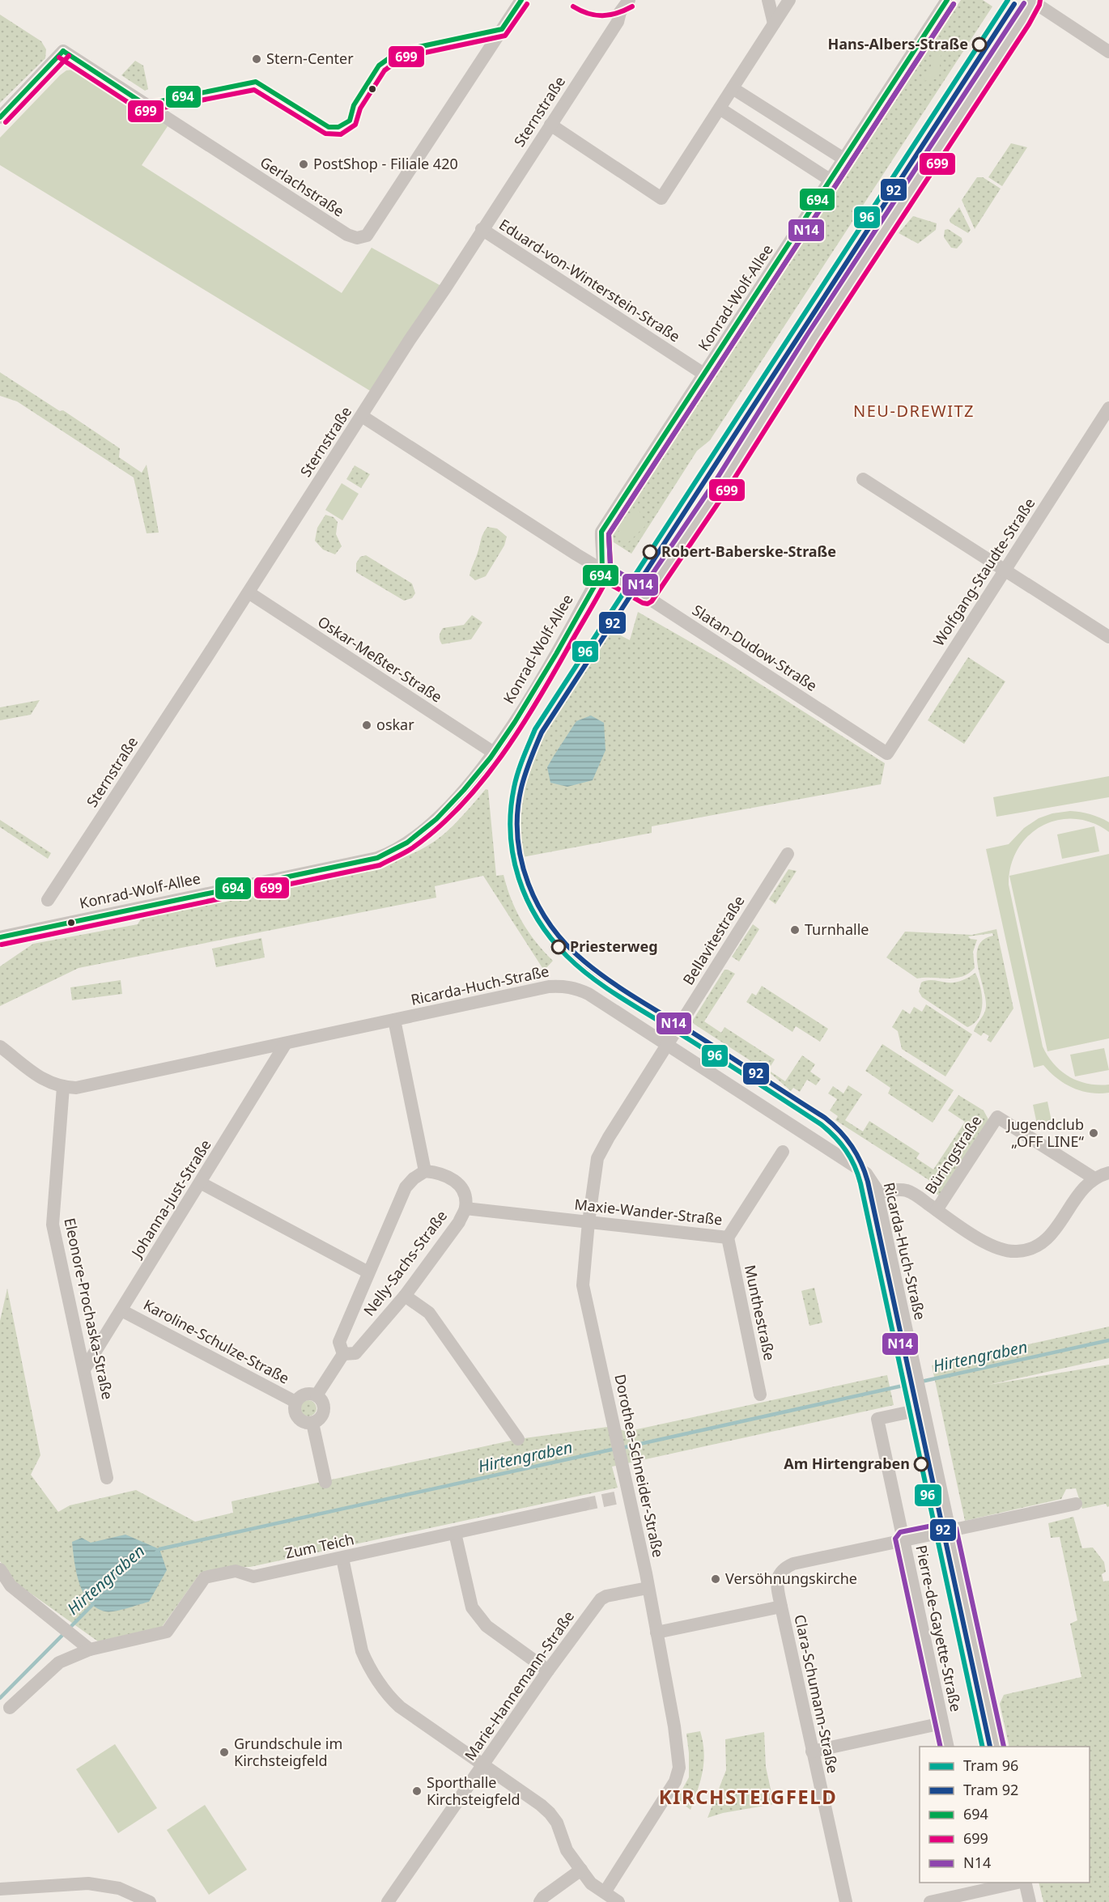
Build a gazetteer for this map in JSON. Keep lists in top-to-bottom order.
{
  "streets": {
    "street": [
      "Sternstraße",
      "Gerlachstraße",
      "Eduard-von-Winterstein-Straße",
      "Konrad-Wolf-Allee",
      "Wolfgang-Staudte-Straße",
      "Slatan-Dudow-Straße",
      "Oskar-Meßter-Straße",
      "Bellavitestraße",
      "Ricarda-Huch-Straße",
      "Büringstraße",
      "Johanna-Just-Straße",
      "Maxie-Wander-Straße",
      "Nelly-Sachs-Straße",
      "Eleonore-Prochaska-Straße",
      "Munthestraße",
      "Karoline-Schulze-Straße",
      "Dorothea-Schneider-Straße",
      "Zum Teich",
      "Pierre-de-Gayette-Straße",
      "Marie-Hannemann-Straße",
      "Clara-Schumann-Straße"
    ]
  },
  "crossings": [
    ["Sternstraße", "Eduard-von-Winterstein-Straße"],
    ["Sternstraße", "Oskar-Meßter-Straße"],
    ["Eduard-von-Winterstein-Straße", "Konrad-Wolf-Allee"],
    ["Konrad-Wolf-Allee", "Slatan-Dudow-Straße"],
    ["Konrad-Wolf-Allee", "Oskar-Meßter-Straße"],
    ["Wolfgang-Staudte-Straße", "Slatan-Dudow-Straße"],
    ["Bellavitestraße", "Ricarda-Huch-Straße"],
    ["Bellavitestraße", "Dorothea-Schneider-Straße"],
    ["Ricarda-Huch-Straße", "Johanna-Just-Straße"],
    ["Ricarda-Huch-Straße", "Eleonore-Prochaska-Straße"],
    ["Ricarda-Huch-Straße", "Dorothea-Schneider-Straße"],
    ["Ricarda-Huch-Straße", "Pierre-de-Gayette-Straße"],
    ["Johanna-Just-Straße", "Eleonore-Prochaska-Straße"],
    ["Johanna-Just-Straße", "Karoline-Schulze-Straße"],
    ["Maxie-Wander-Straße", "Nelly-Sachs-Straße"],
    ["Maxie-Wander-Straße", "Munthestraße"],
    ["Maxie-Wander-Straße", "Dorothea-Schneider-Straße"],
    ["Dorothea-Schneider-Straße", "Marie-Hannemann-Straße"],
    ["Pierre-de-Gayette-Straße", "Clara-Schumann-Straße"]
  ],
  "districts": ["NEU-DREWITZ", "KIRCHSTEIGFELD"],
  "water": ["Hirtengraben"],
  "places": [
    "Hans-Albers-Straße",
    "Stern-Center",
    "PostShop - Filiale 420",
    "Robert-Baberske-Straße",
    "oskar",
    "Turnhalle",
    "Priesterweg",
    "Jugendclub „OFF LINE“",
    "Am Hirtengraben",
    "Versöhnungskirche",
    "Grundschule im Kirchsteigfeld",
    "Sporthalle Kirchsteigfeld"
  ],
  "lines": [
    "tram line 96",
    "transit line 694",
    "transit line 699",
    "transit line N14",
    "tram line 92"
  ],
  "legend": [
    "Tram 96",
    "Tram 92",
    "694",
    "699",
    "N14"
  ]
}
